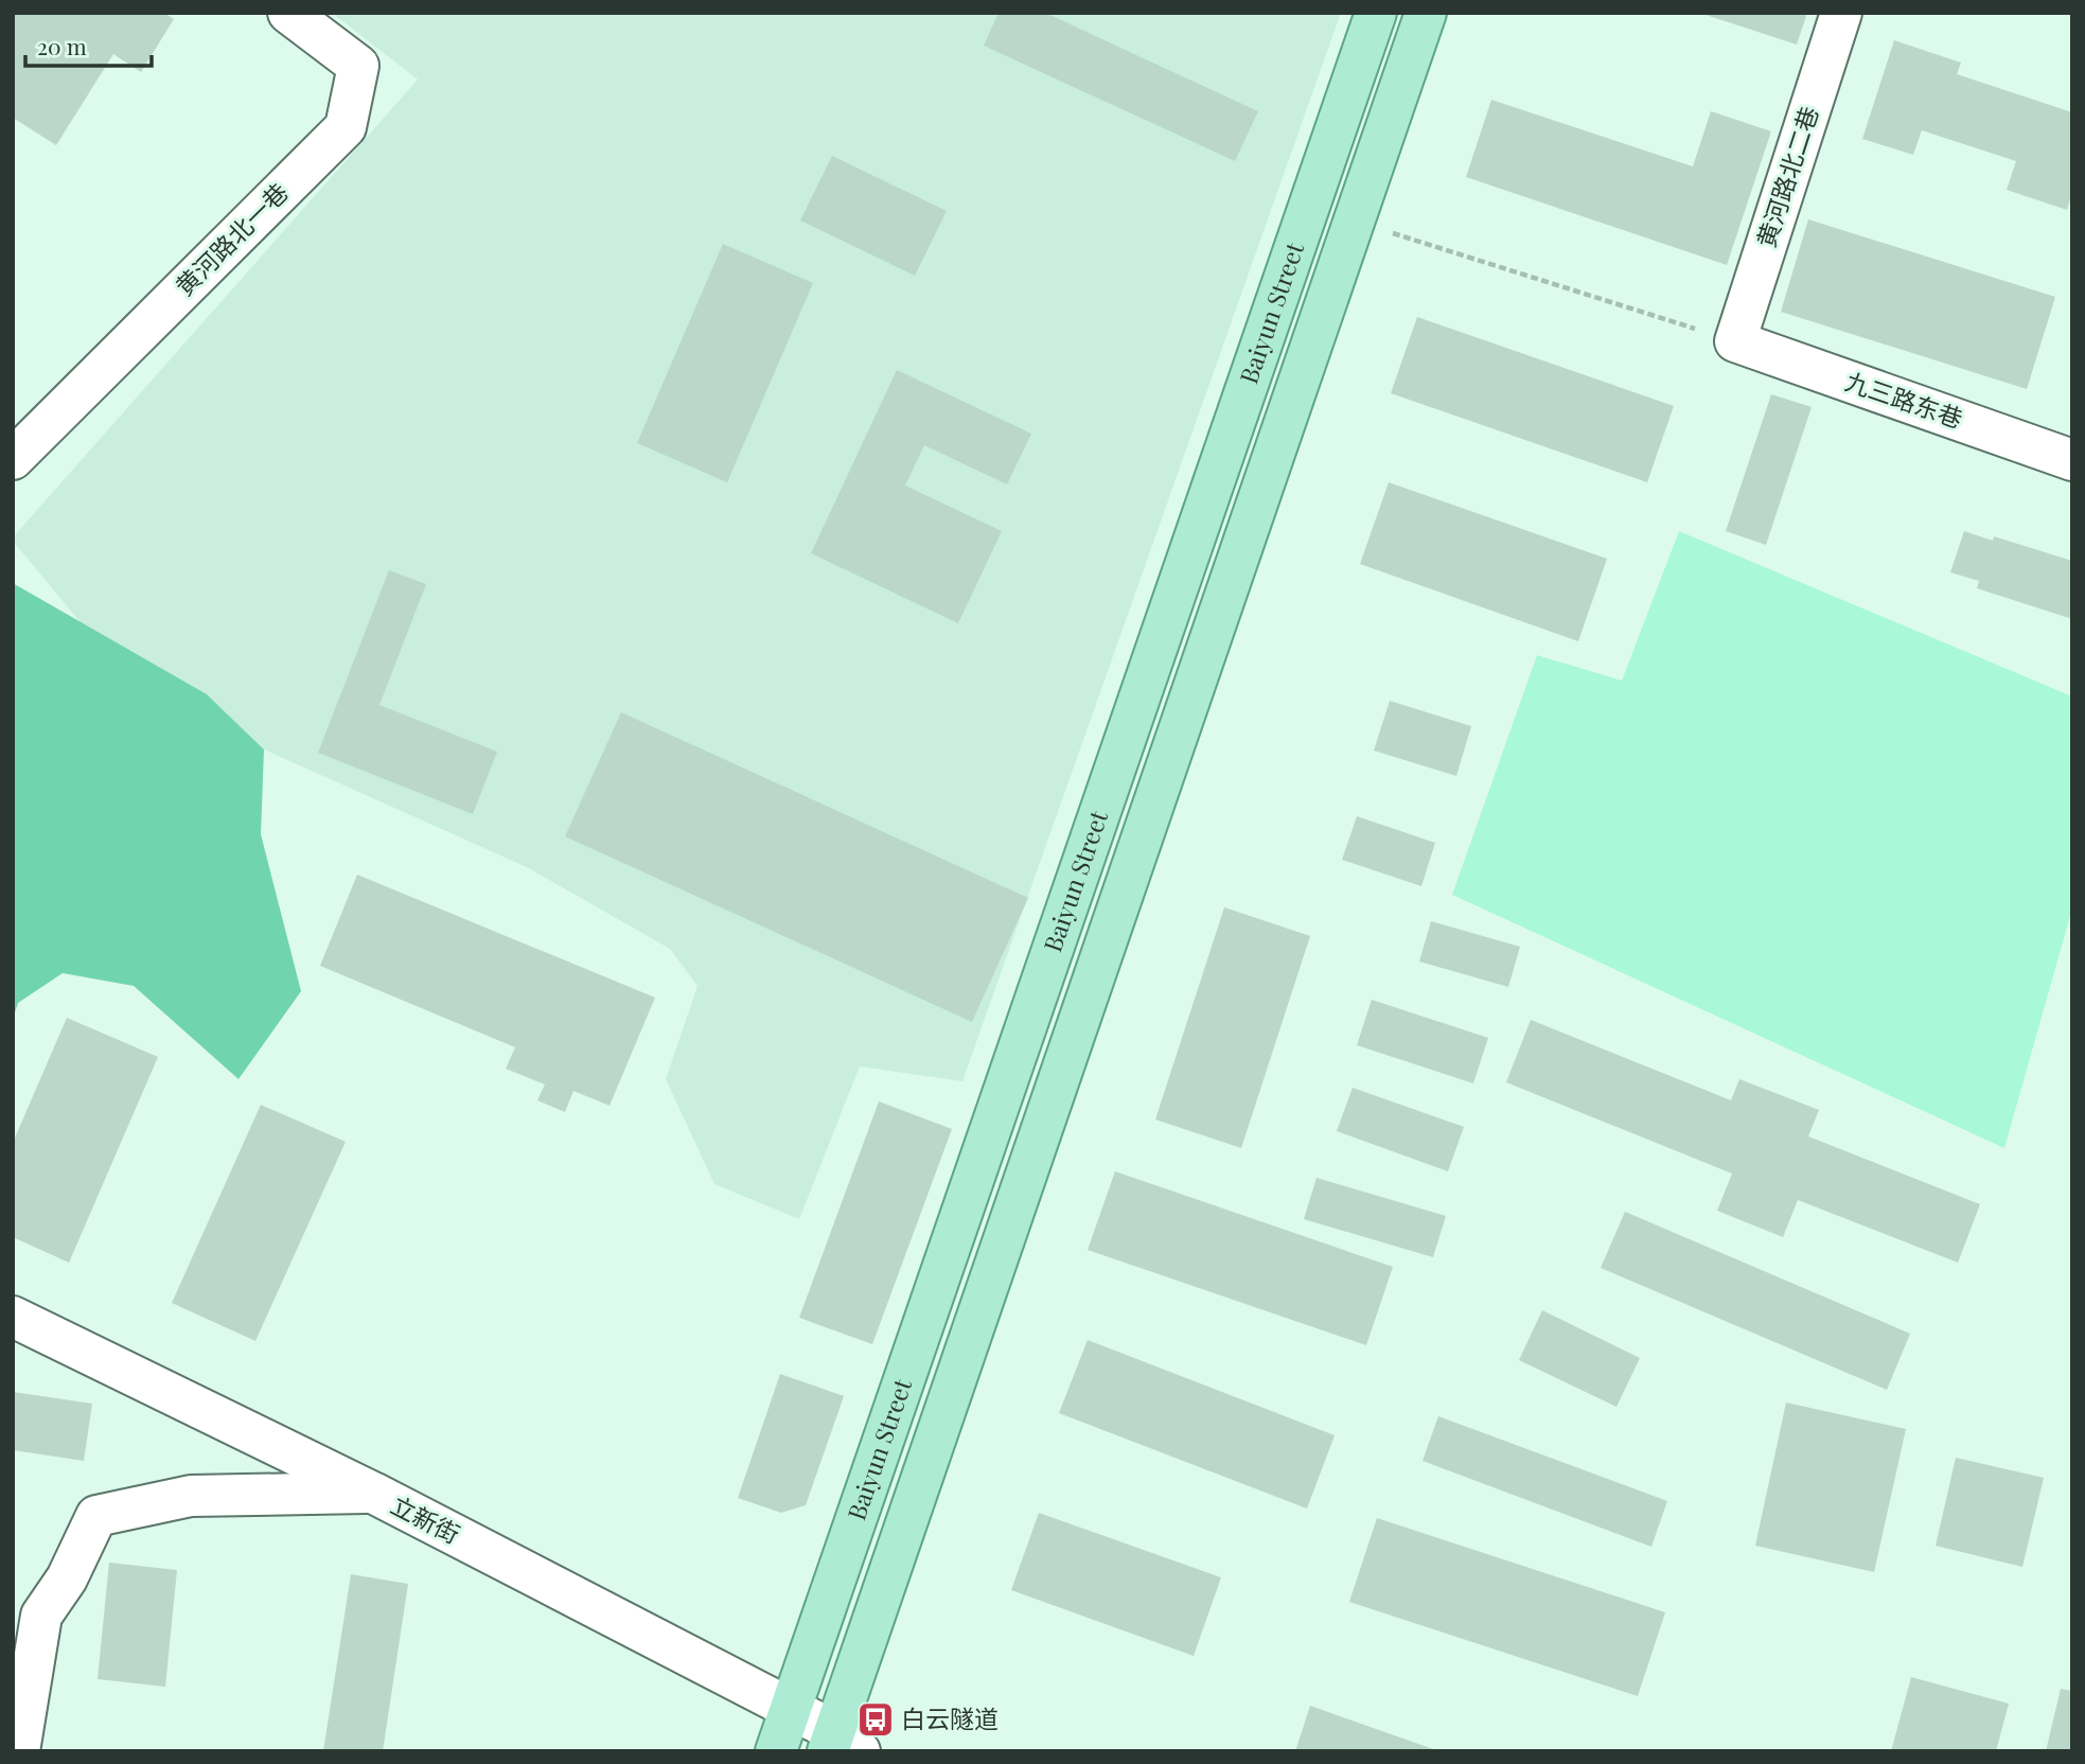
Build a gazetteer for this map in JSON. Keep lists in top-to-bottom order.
{
  "streets": {
    "main road": ["Baiyun Street"],
    "street": [
      "黄河路北二巷",
      "黄河路北一巷",
      "九三路东巷",
      "立新街"
    ]
  },
  "crossings": [
    ["黄河路北二巷", "九三路东巷"],
    ["Baiyun Street", "立新街"]
  ],
  "places": {
    "bus stop": ["白云隧道"]
  },
  "scale_bar": "20 m"
}
